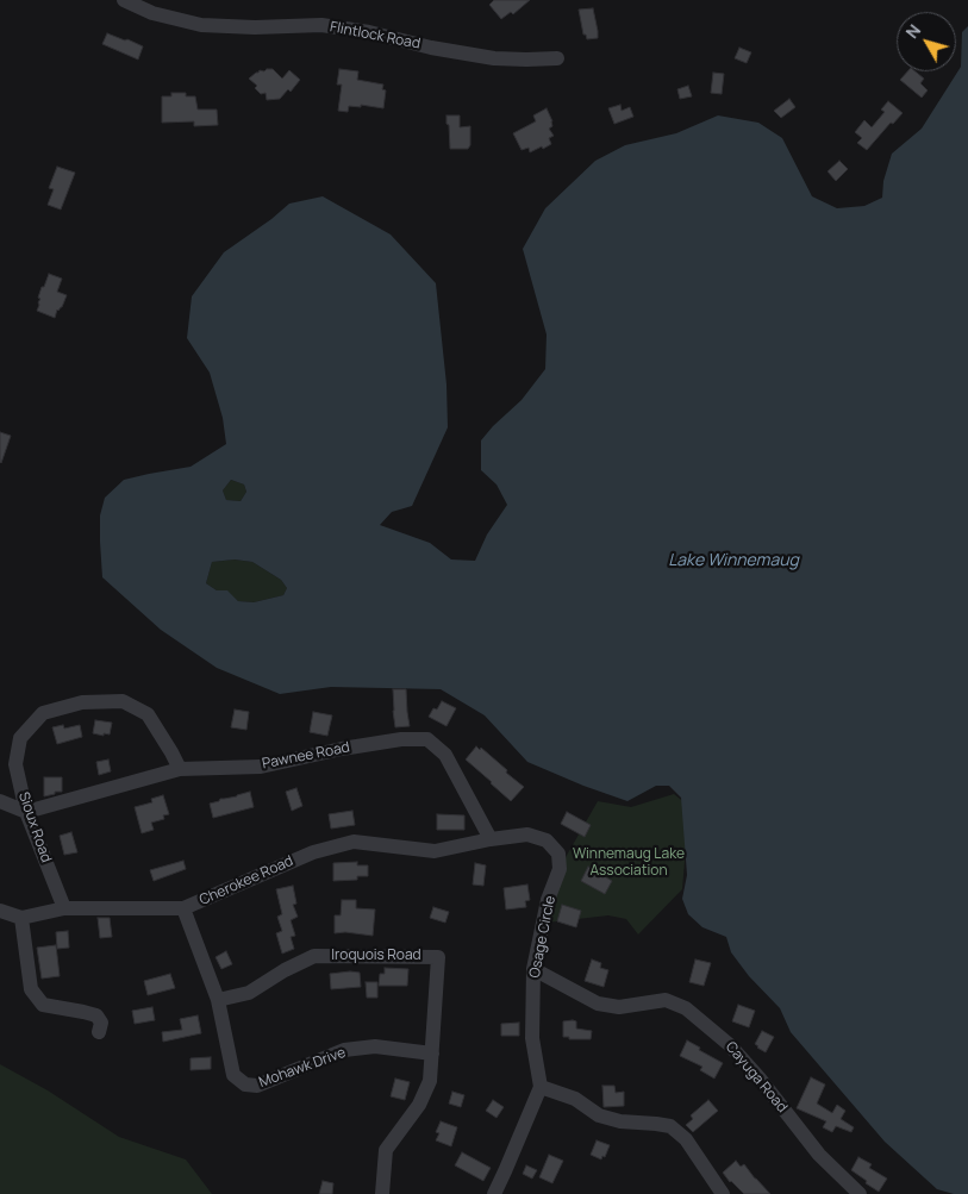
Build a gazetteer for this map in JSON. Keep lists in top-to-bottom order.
{
  "streets": {
    "street": [
      "Flintlock Road",
      "Pawnee Road",
      "Sioux Road",
      "Cherokee Road",
      "Osage Circle",
      "Iroquois Road",
      "Mohawk Drive",
      "Cayuga Road"
    ]
  },
  "crossings": [
    ["Pawnee Road", "Sioux Road"],
    ["Pawnee Road", "Cherokee Road"],
    ["Pawnee Road", "Osage Circle"],
    ["Sioux Road", "Cherokee Road"],
    ["Cherokee Road", "Osage Circle"],
    ["Osage Circle", "Cayuga Road"],
    ["Iroquois Road", "Mohawk Drive"]
  ],
  "water": ["Lake Winnemaug"],
  "parks": ["Winnemaug Lake Association"],
  "north": "top left"
}
